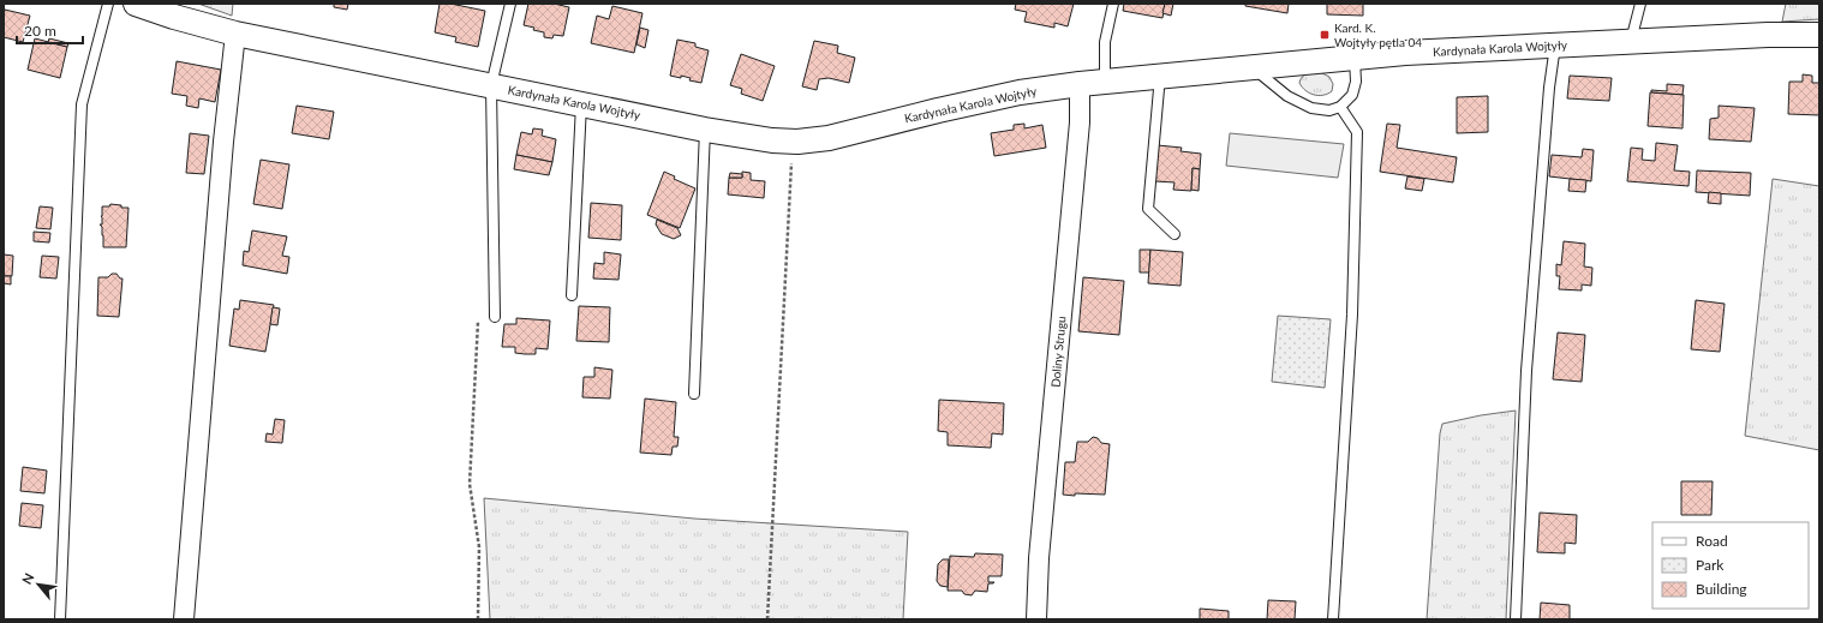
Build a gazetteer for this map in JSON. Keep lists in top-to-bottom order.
{
  "streets": {
    "street": ["Kardynała Karola Wojtyły", "Doliny Strugu"]
  },
  "crossings": [
    ["Kardynała Karola Wojtyły", "Doliny Strugu"]
  ],
  "places": {
    "transit": ["Kard. K. Wojtyły pętla 04"]
  },
  "legend": ["Road", "Park", "Building"],
  "scale_bar": "20 m",
  "north": "top left"
}
